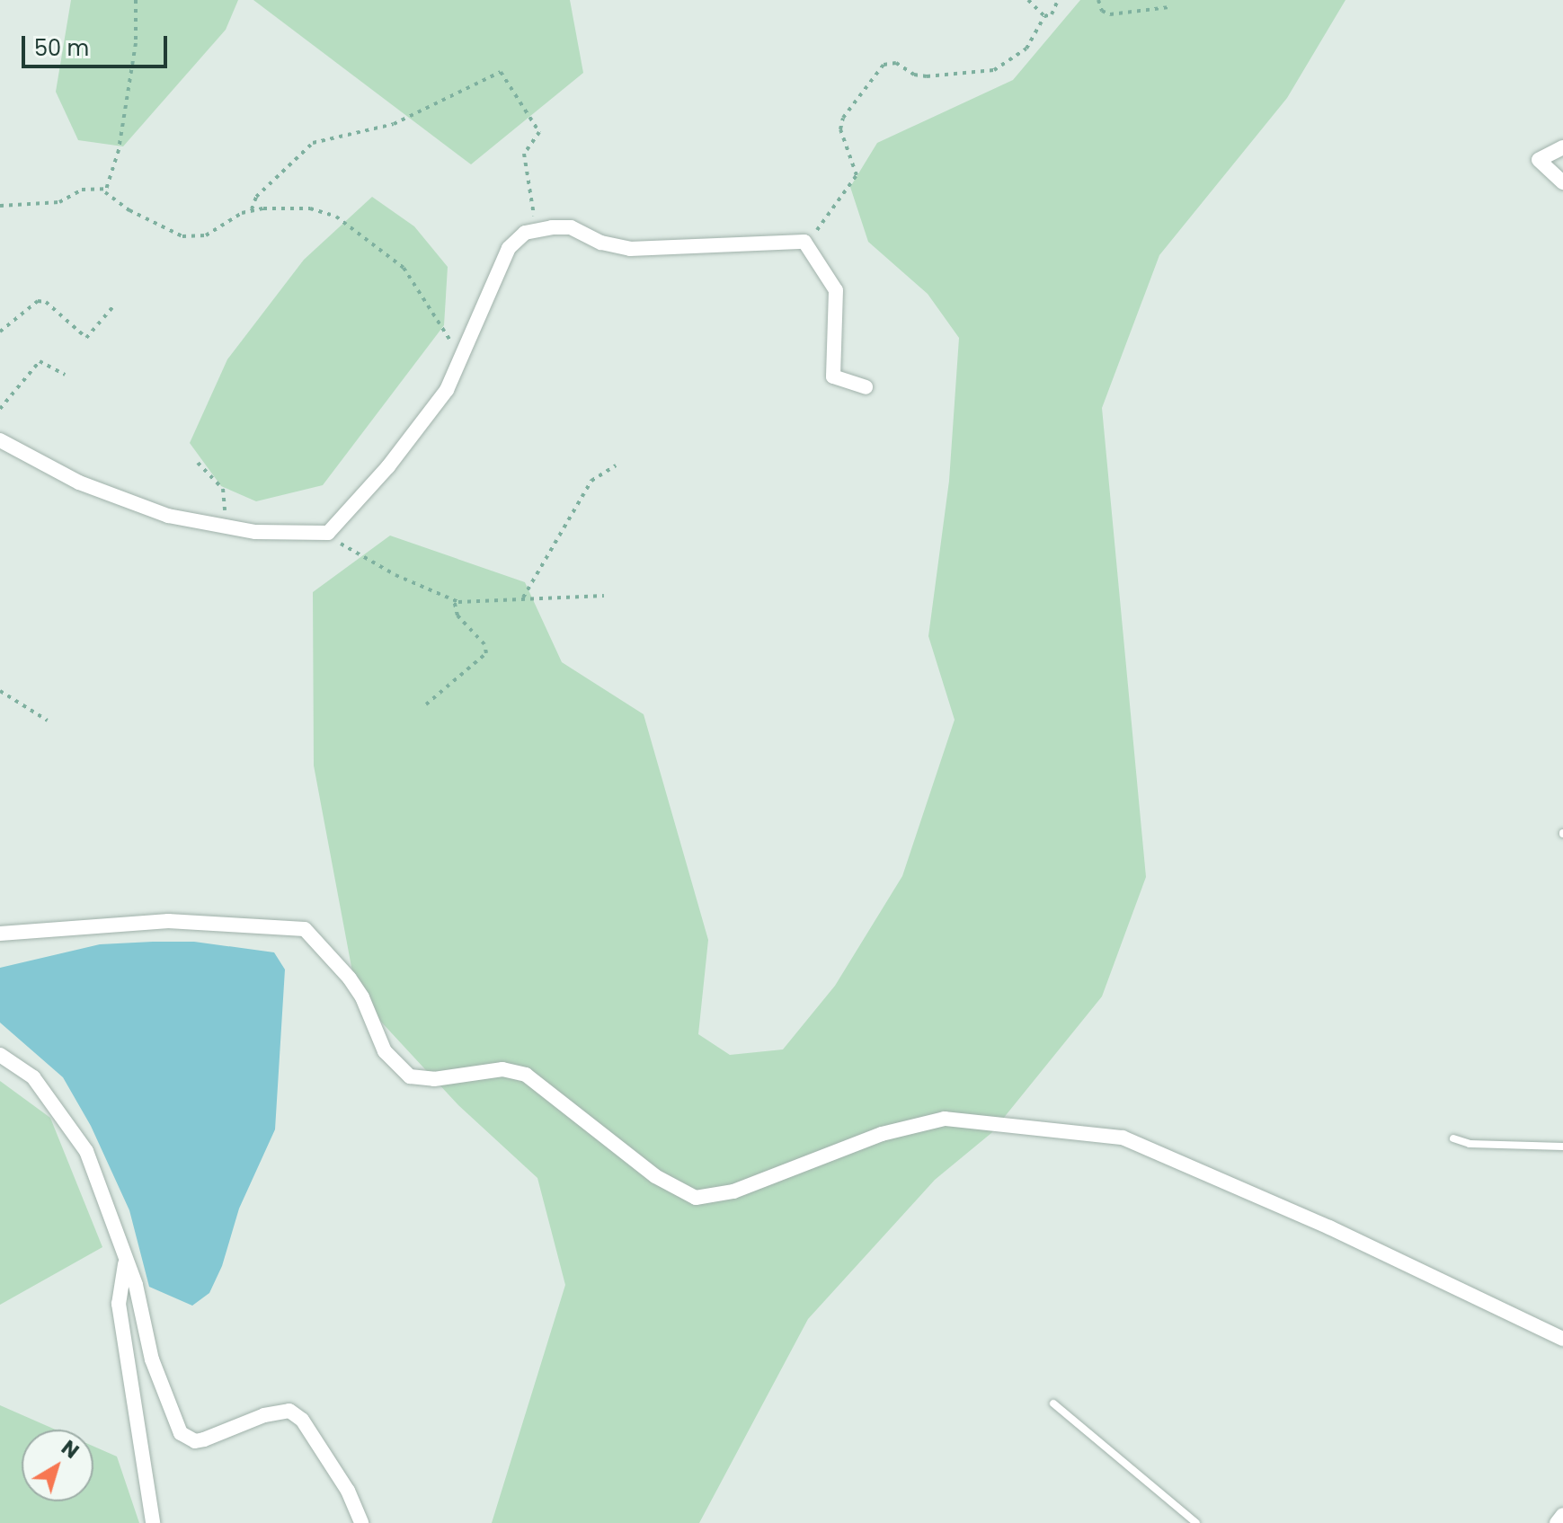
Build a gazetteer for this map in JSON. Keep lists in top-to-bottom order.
{
  "scale_bar": "50 m",
  "north": "top right"
}
